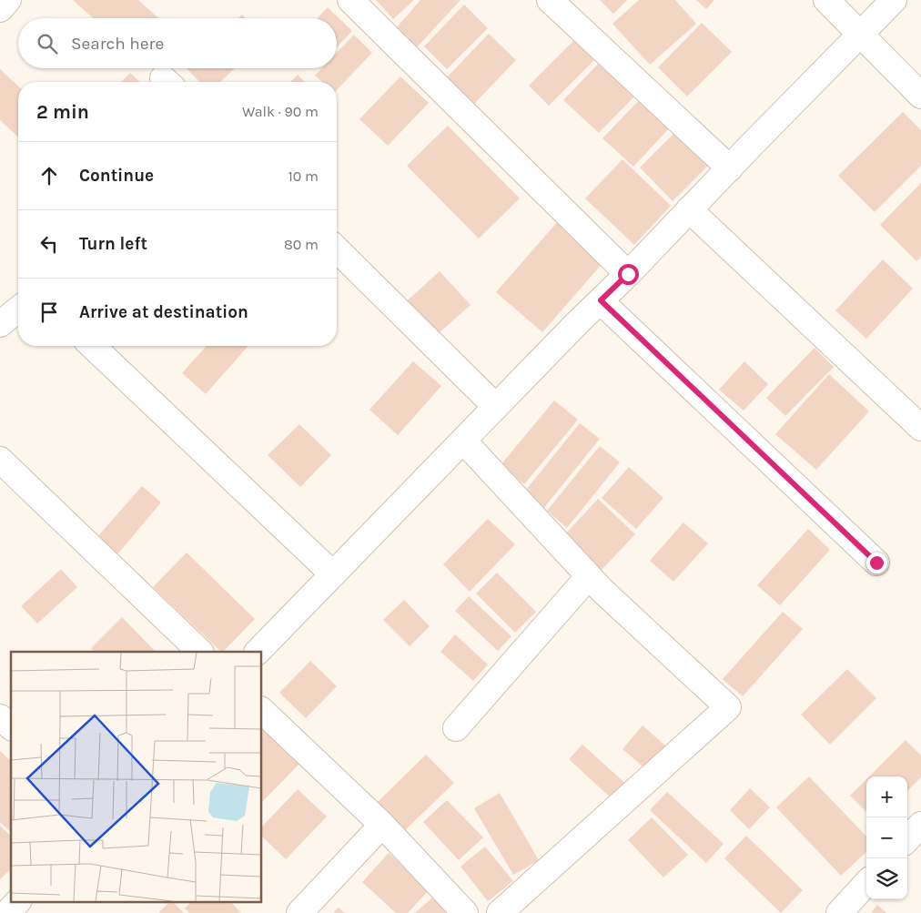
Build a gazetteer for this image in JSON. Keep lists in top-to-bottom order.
{
  "page": {
    "search": "Search here",
    "heading": ["2 min", "Walk · 90 m"],
    "list": [
      ["Continue", "10 m"],
      ["Turn left", "80 m"],
      "Arrive at destination"
    ],
    "map_buttons": ["+", "−"]
  }
}
